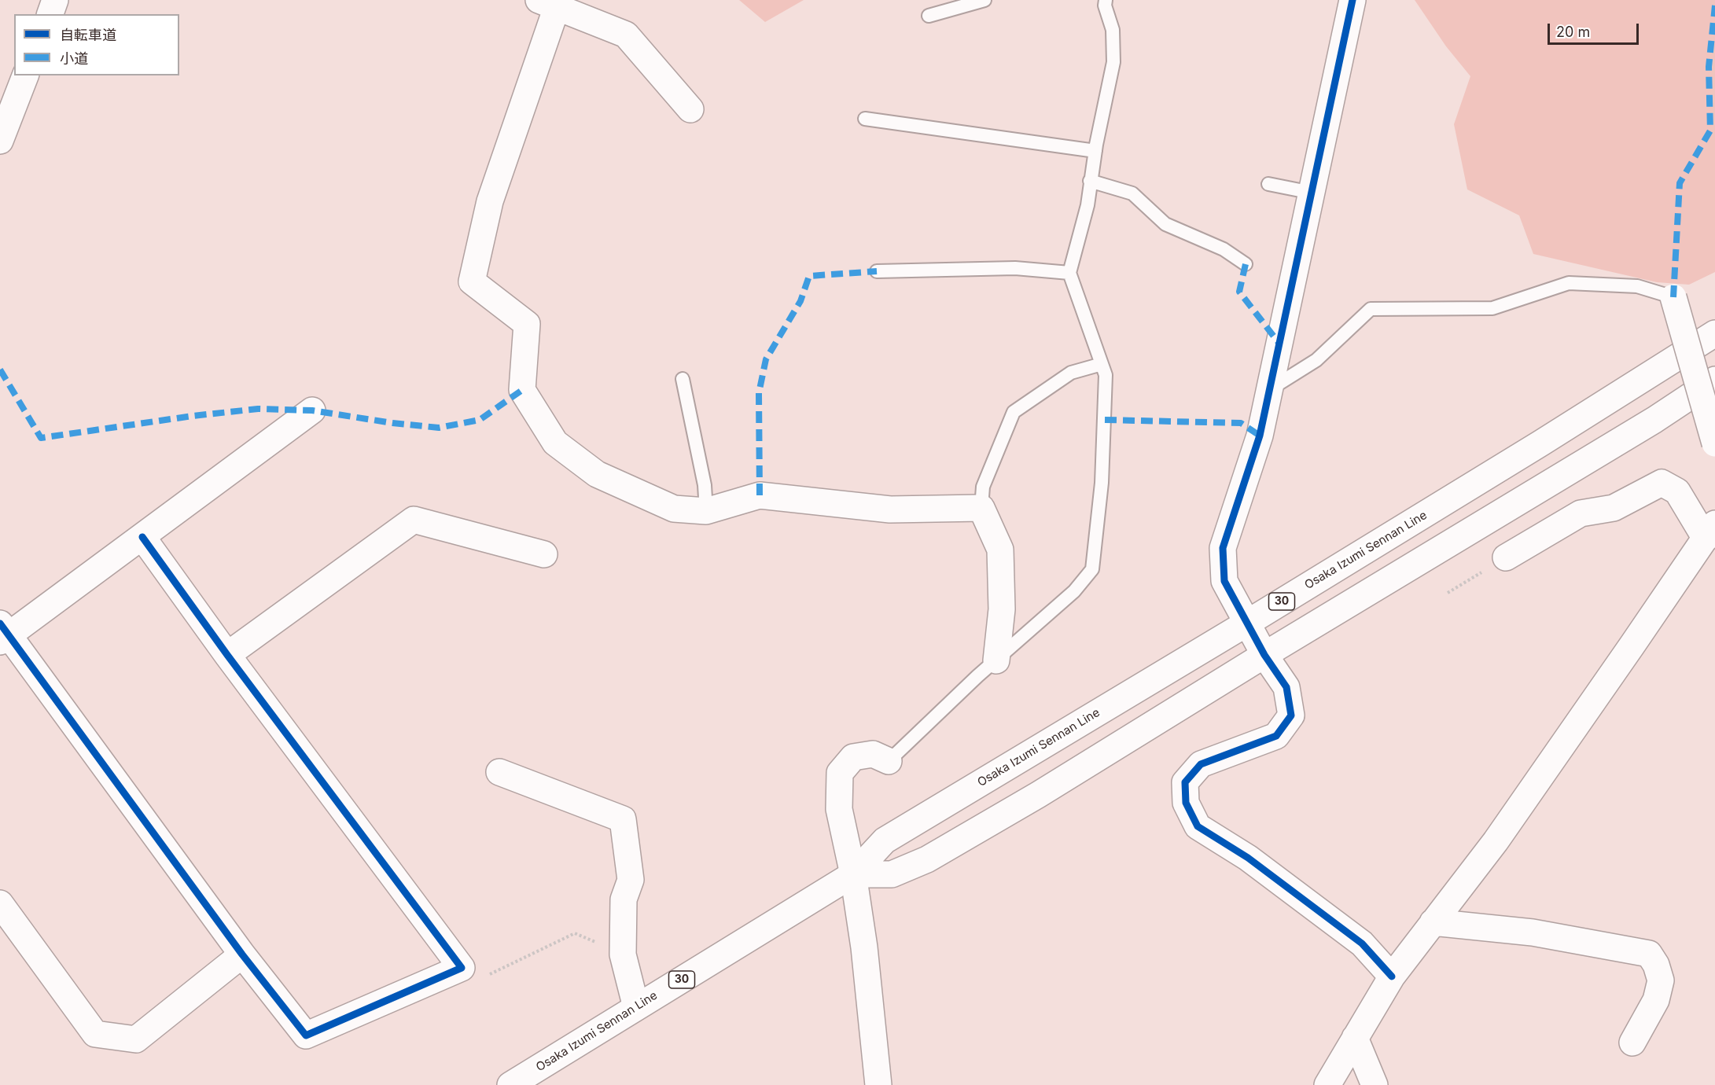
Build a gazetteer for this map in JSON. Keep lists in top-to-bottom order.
{
  "streets": {
    "street": ["Osaka Izumi Sennan Line", "30"]
  },
  "legend": ["自転車道", "小道"],
  "scale_bar": "20 m"
}
